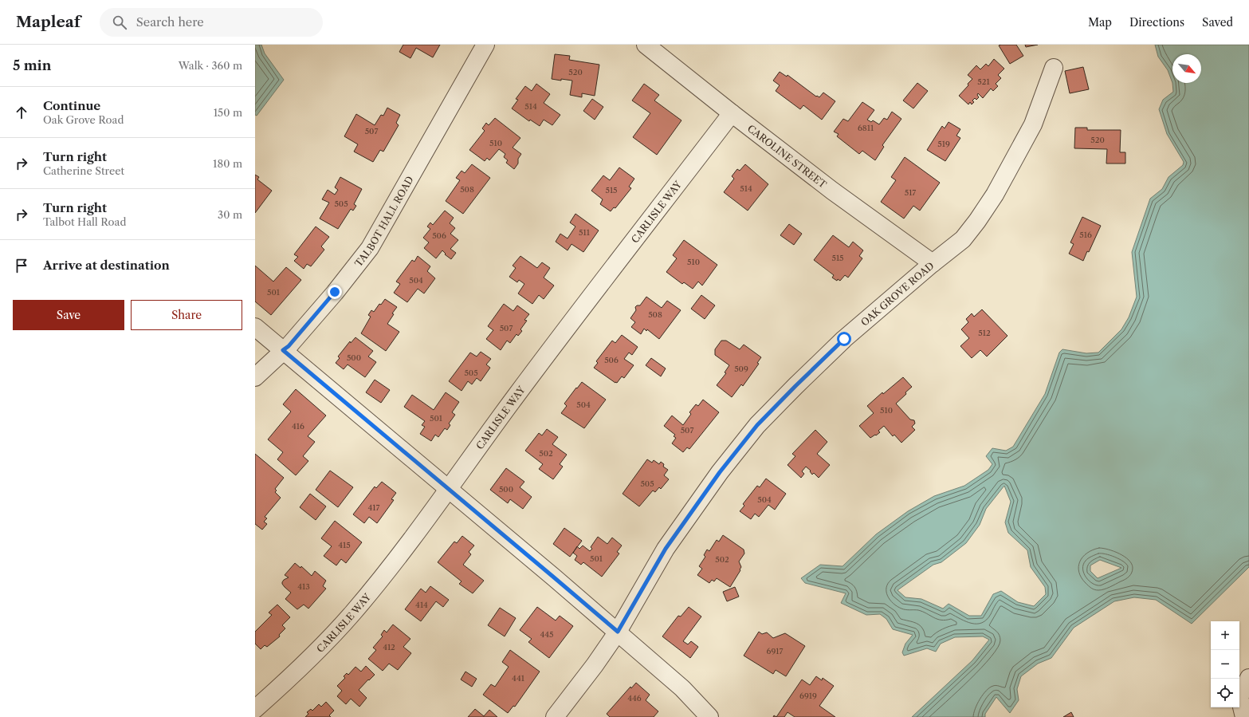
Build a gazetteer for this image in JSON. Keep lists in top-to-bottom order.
{
  "streets": {
    "street": [
      "CAROLINE STREET",
      "CARLISLE WAY",
      "TALBOT HALL ROAD",
      "OAK GROVE ROAD"
    ]
  },
  "crossings": [
    ["CAROLINE STREET", "CARLISLE WAY"],
    ["CAROLINE STREET", "OAK GROVE ROAD"]
  ],
  "house_numbers": [
    "520",
    "521",
    "514",
    "6811",
    "507",
    "520",
    "510",
    "519",
    "514",
    "508",
    "515",
    "517",
    "505",
    "511",
    "516",
    "506",
    "515",
    "510",
    "504",
    "501",
    "508",
    "507",
    "512",
    "500",
    "506",
    "509",
    "505",
    "504",
    "510",
    "501",
    "416",
    "507",
    "502",
    "505",
    "500",
    "504",
    "417",
    "415",
    "501",
    "502",
    "413",
    "414",
    "445",
    "412",
    "6917",
    "441",
    "6919",
    "446"
  ],
  "north": "bottom right",
  "page": {
    "header": "Mapleaf",
    "search": "Search here",
    "nav": ["Map", "Directions", "Saved"],
    "heading": ["5 min", "Walk · 360 m"],
    "list": [
      ["Continue", "Oak Grove Road", "150 m"],
      ["Turn right", "Catherine Street", "180 m"],
      ["Turn right", "Talbot Hall Road", "30 m"],
      "Arrive at destination"
    ],
    "buttons": ["Save", "Share"],
    "map_buttons": ["+", "−"]
  }
}
